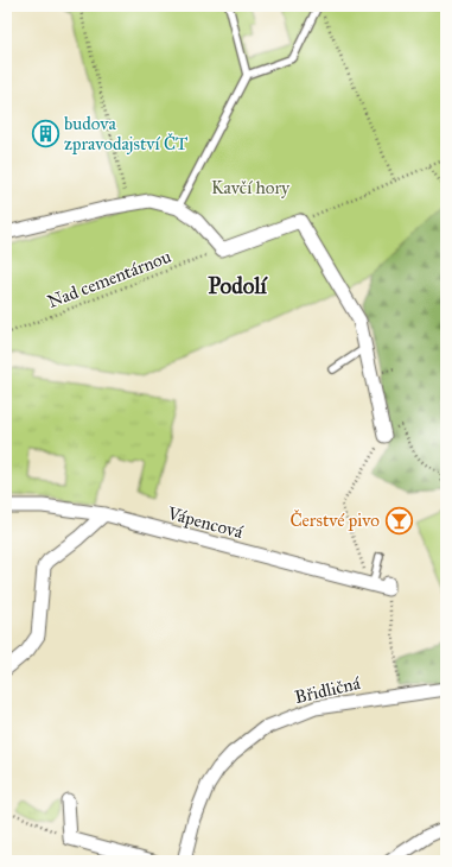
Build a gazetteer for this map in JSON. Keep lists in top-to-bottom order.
{
  "streets": {
    "street": ["Vápencová", "Břidličná"],
    "path": ["Nad cementárnou"]
  },
  "districts": ["Podolí"],
  "parks": ["Kavčí hory"],
  "places": {
    "building": ["budova zpravodajství ČT"],
    "bar": ["Čerstvé pivo"]
  }
}
